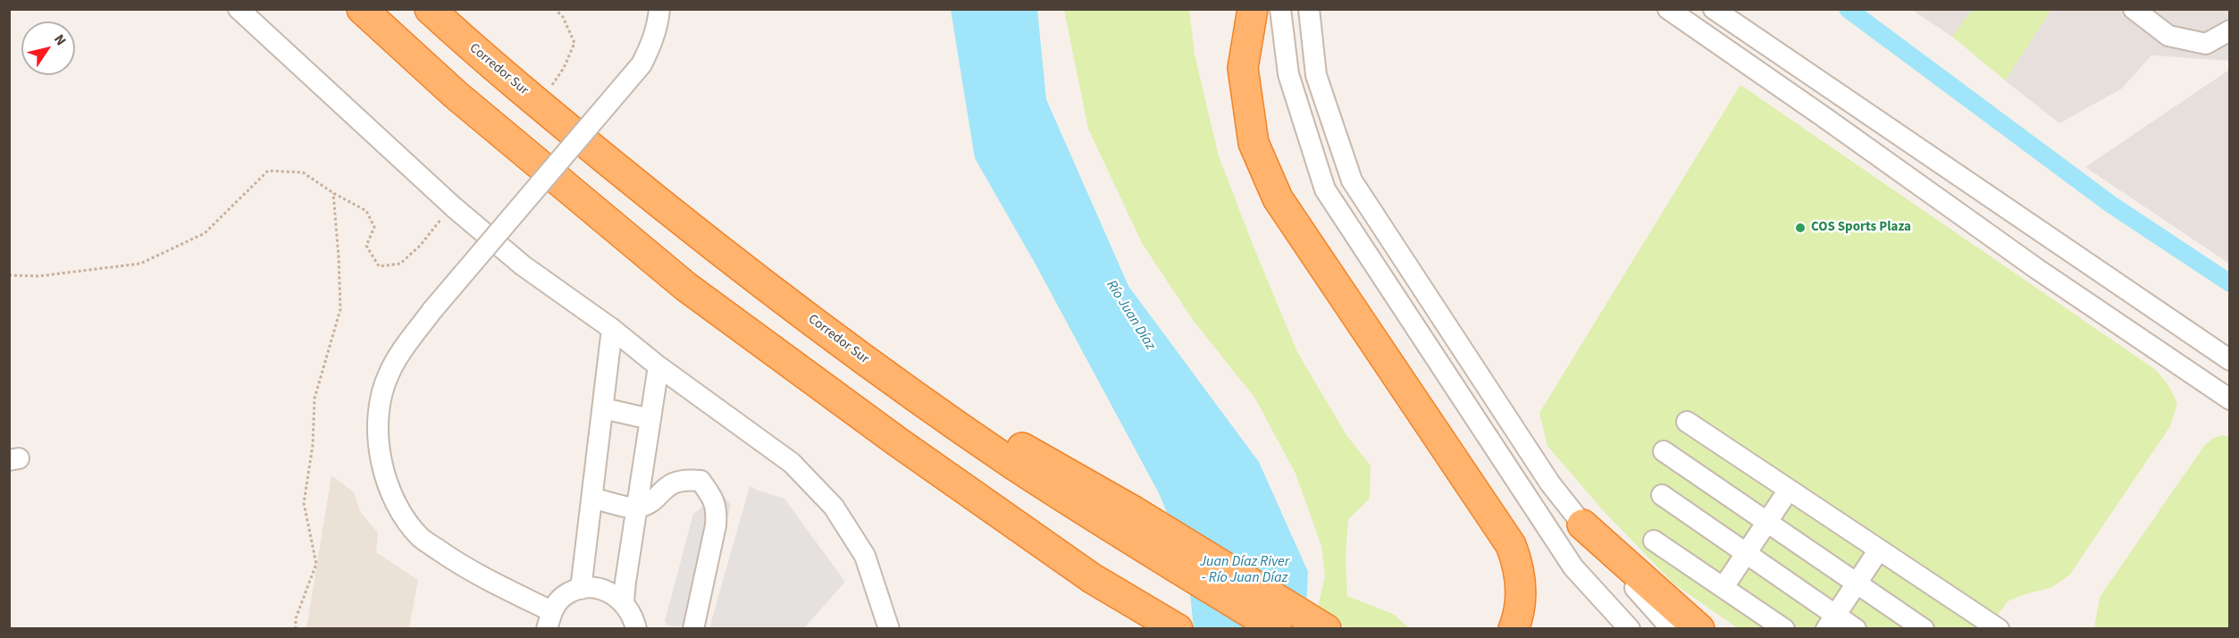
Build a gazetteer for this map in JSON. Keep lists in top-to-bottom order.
{
  "streets": {
    "highway": ["Corredor Sur"]
  },
  "water": ["Río Juan Díaz", "Juan Díaz River - Río Juan Díaz"],
  "places": ["COS Sports Plaza"],
  "north": "top right"
}
